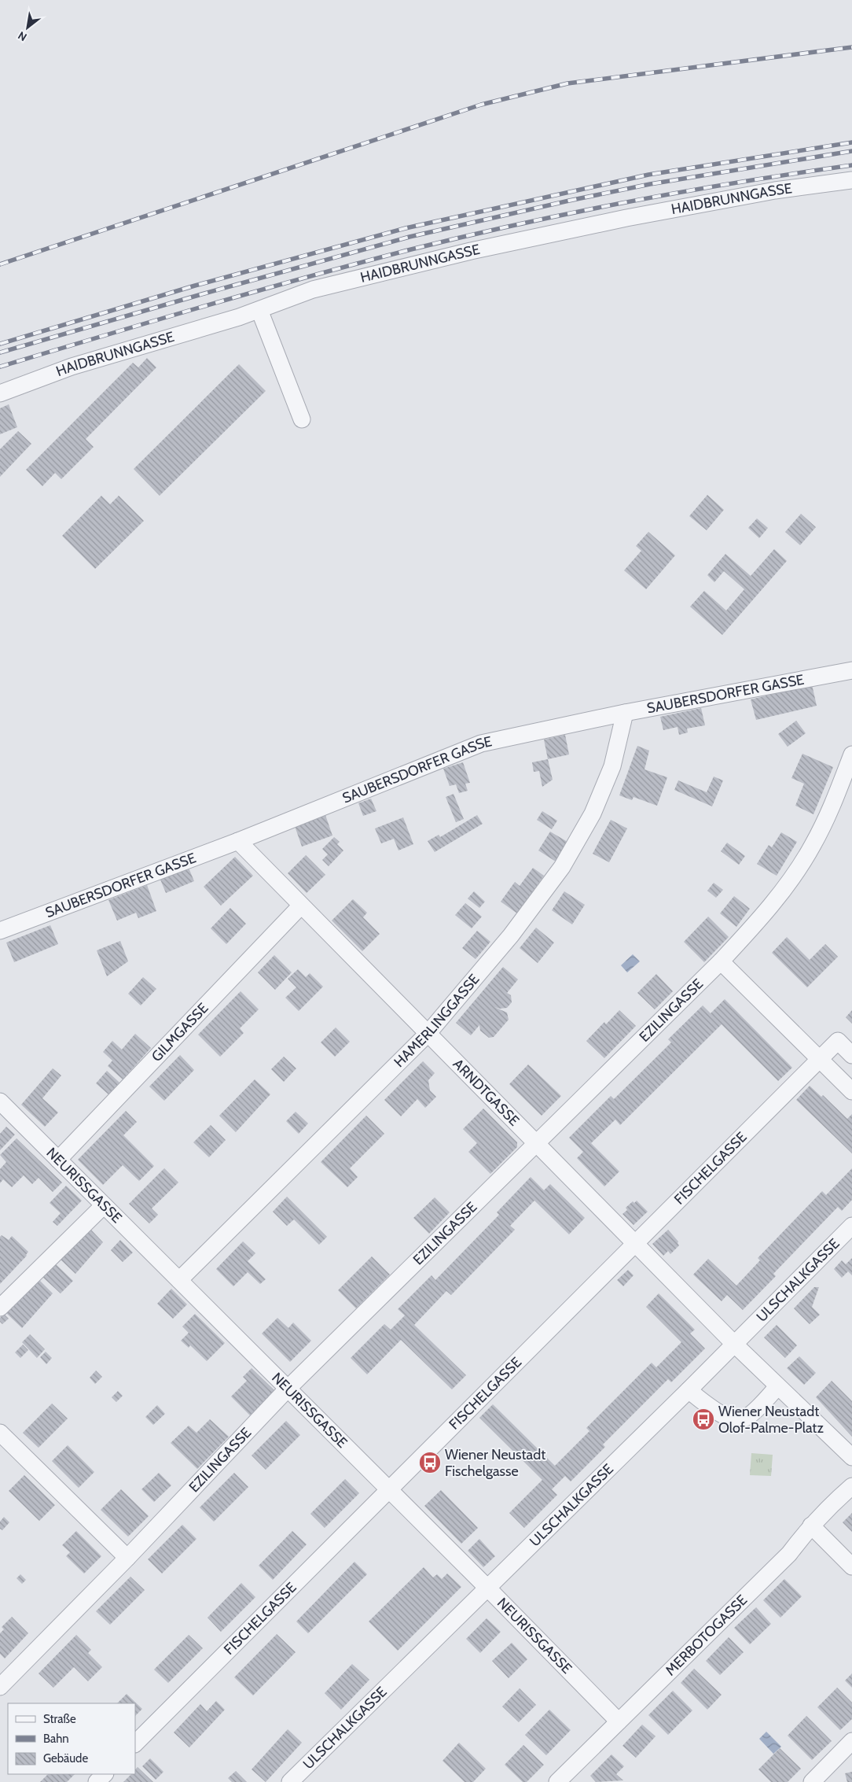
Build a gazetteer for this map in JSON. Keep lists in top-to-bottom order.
{
  "streets": {
    "street": [
      "HAIDBRUNNGASSE",
      "SAUBERSDORFER GASSE",
      "EZILINGASSE",
      "HAMERLINGGASSE",
      "GILMGASSE",
      "ARNDTGASSE",
      "FISCHELGASSE",
      "NEURISSGASSE",
      "ULSCHALKGASSE",
      "MERBOTOGASSE"
    ]
  },
  "crossings": [
    ["SAUBERSDORFER GASSE", "HAMERLINGGASSE"],
    ["SAUBERSDORFER GASSE", "ARNDTGASSE"],
    ["EZILINGASSE", "ARNDTGASSE"],
    ["EZILINGASSE", "NEURISSGASSE"],
    ["HAMERLINGGASSE", "ARNDTGASSE"],
    ["HAMERLINGGASSE", "NEURISSGASSE"],
    ["GILMGASSE", "ARNDTGASSE"],
    ["GILMGASSE", "NEURISSGASSE"],
    ["ARNDTGASSE", "FISCHELGASSE"],
    ["ARNDTGASSE", "ULSCHALKGASSE"],
    ["FISCHELGASSE", "NEURISSGASSE"],
    ["NEURISSGASSE", "ULSCHALKGASSE"],
    ["NEURISSGASSE", "MERBOTOGASSE"]
  ],
  "places": {
    "bus stop": ["Wiener Neustadt Olof-Palme-Platz", "Wiener Neustadt Fischelgasse"]
  },
  "legend": ["Straße", "Bahn", "Gebäude"],
  "north": "bottom left"
}
